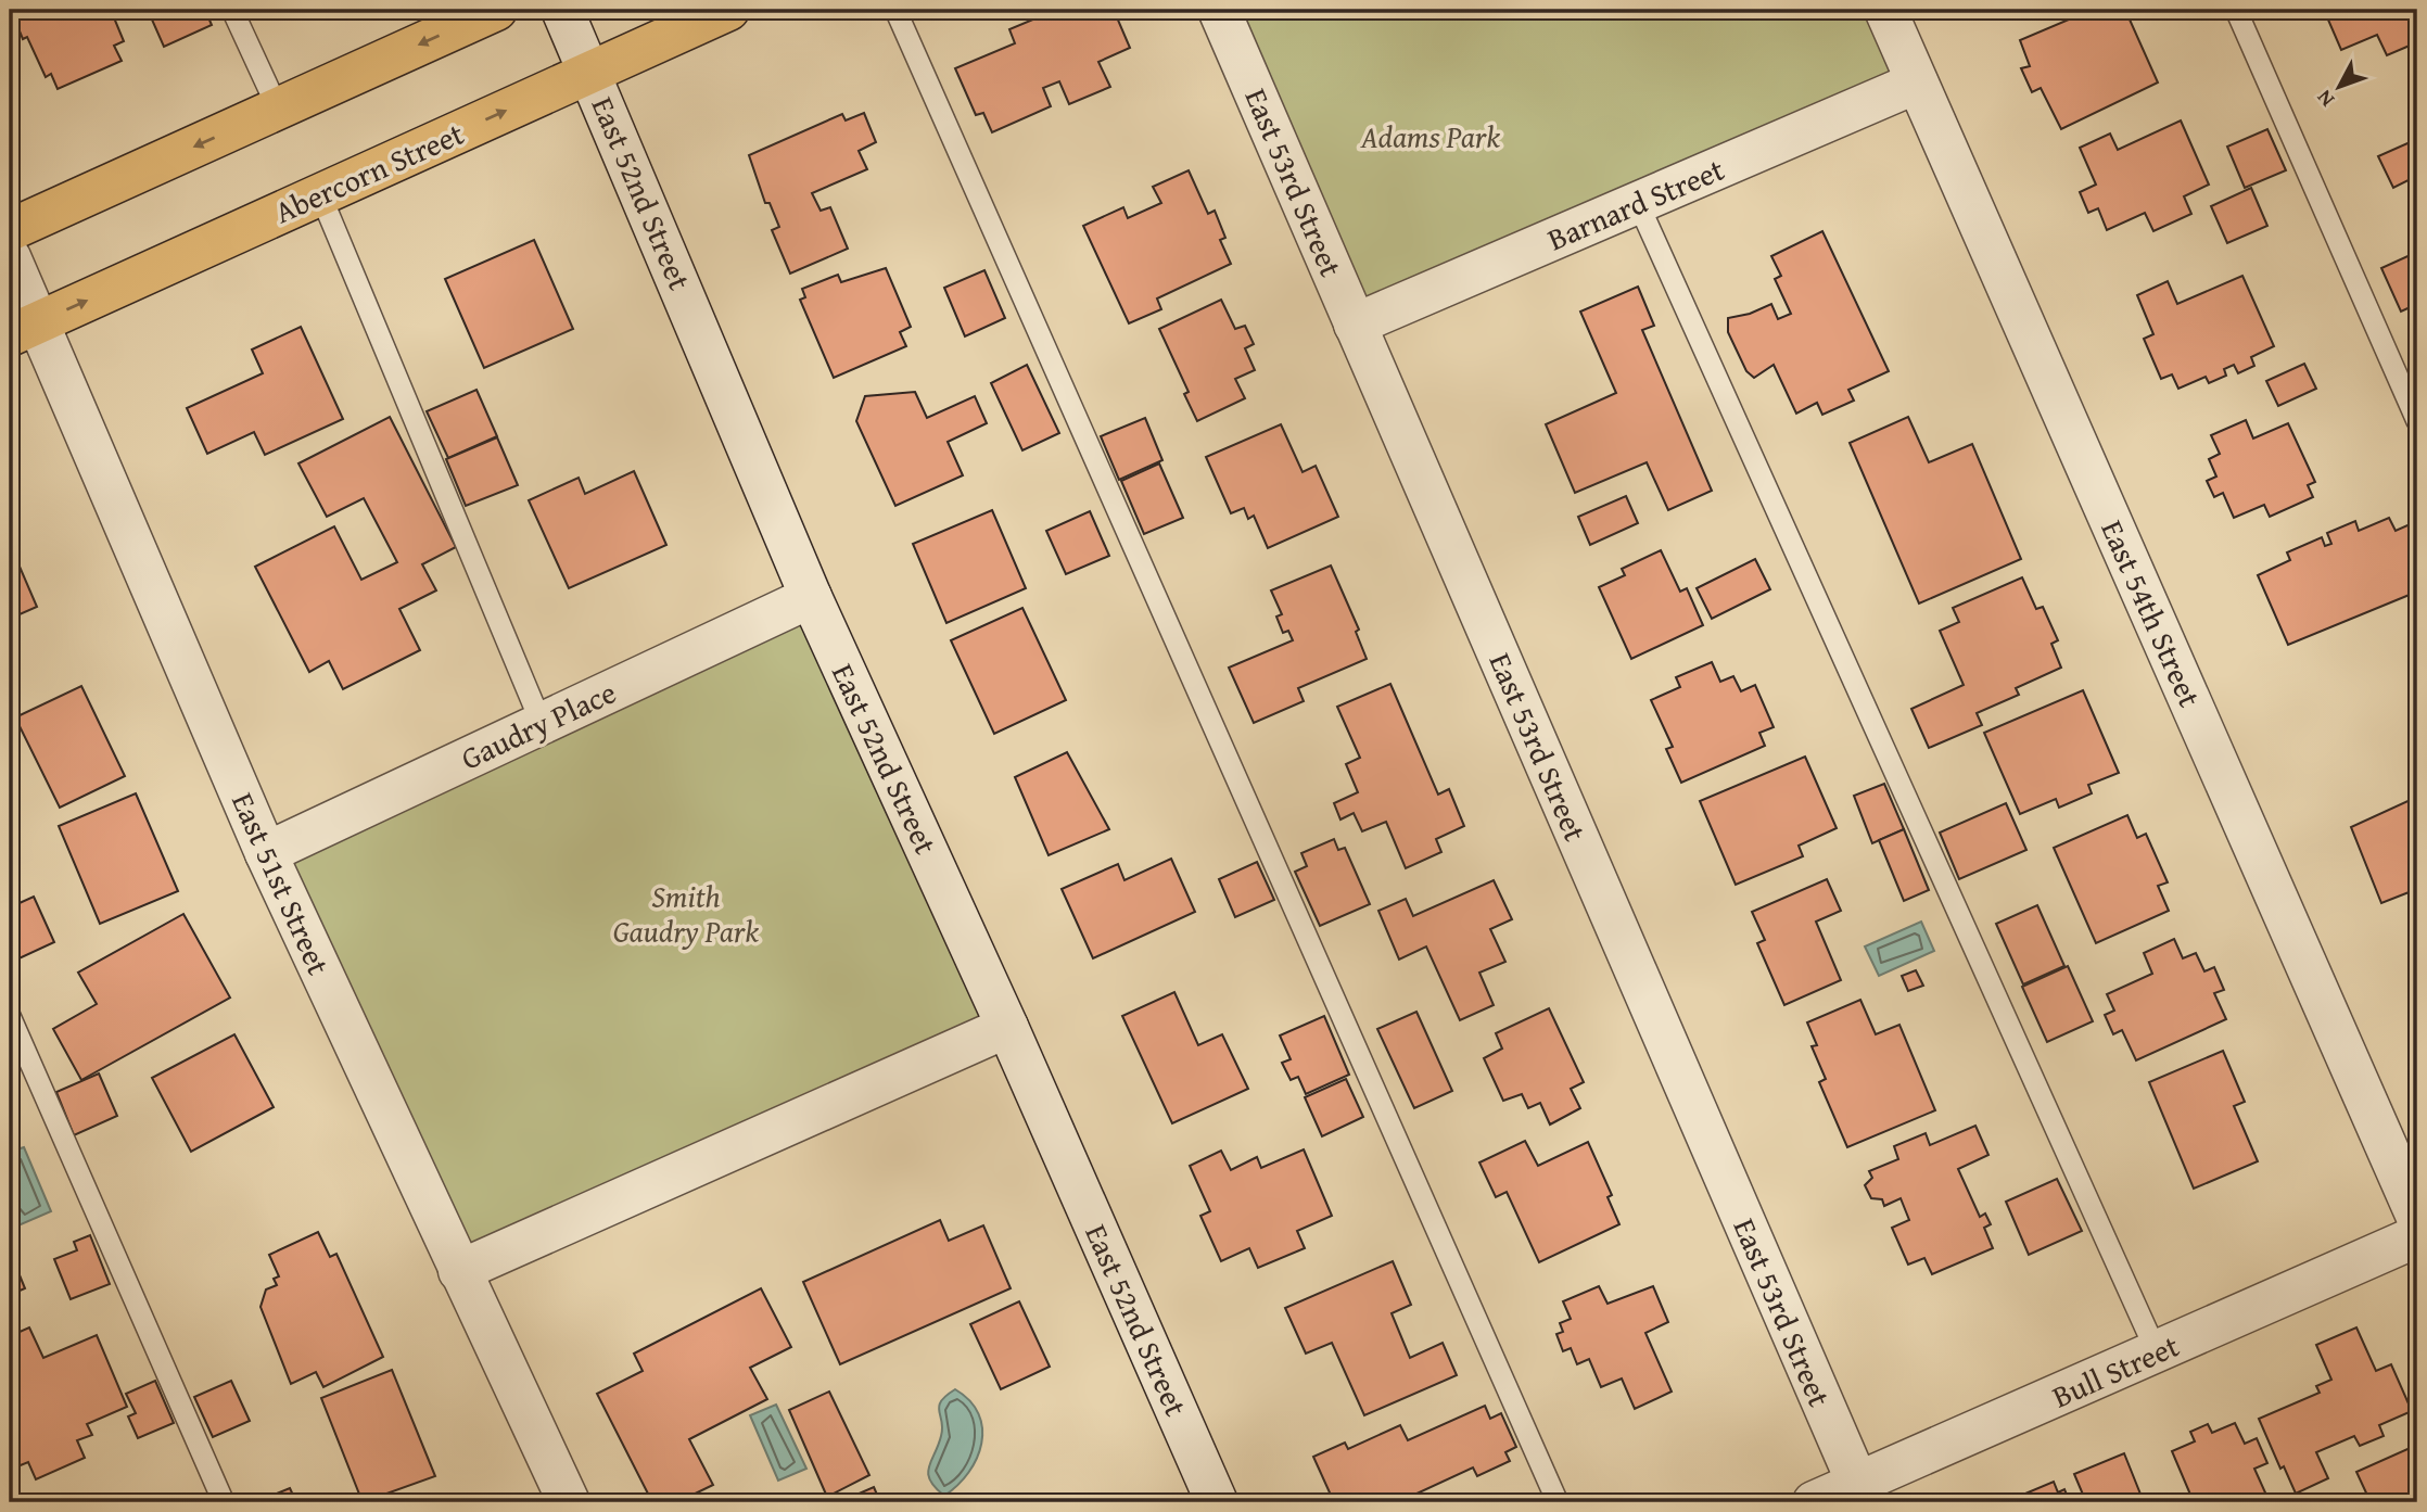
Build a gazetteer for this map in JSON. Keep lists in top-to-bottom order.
{
  "streets": {
    "main road": ["Abercorn Street"],
    "street": [
      "East 53rd Street",
      "East 52nd Street",
      "Barnard Street",
      "East 54th Street",
      "Gaudry Place",
      "East 51st Street",
      "Bull Street"
    ]
  },
  "crossings": [
    ["Abercorn Street", "East 52nd Street"],
    ["Abercorn Street", "East 51st Street"],
    ["East 53rd Street", "Barnard Street"],
    ["East 53rd Street", "Bull Street"],
    ["East 52nd Street", "Gaudry Place"],
    ["Barnard Street", "East 54th Street"],
    ["Gaudry Place", "East 51st Street"]
  ],
  "parks": ["Adams Park", "Smith Gaudry Park"],
  "north": "bottom left"
}
